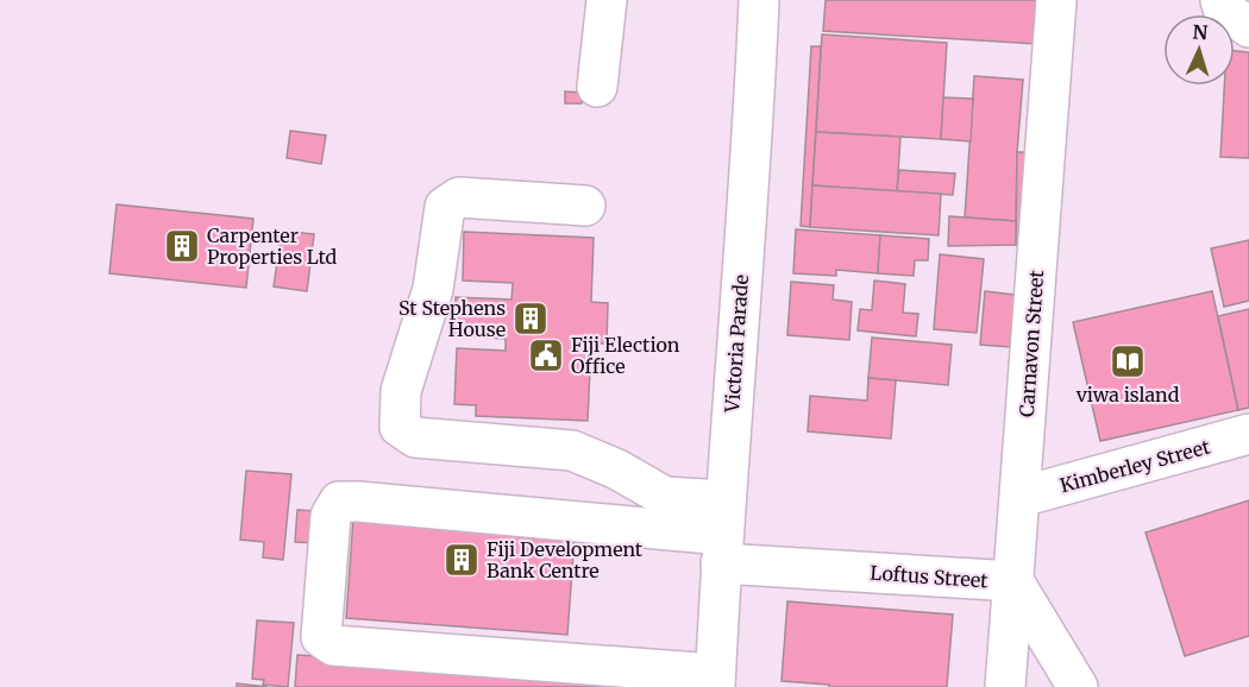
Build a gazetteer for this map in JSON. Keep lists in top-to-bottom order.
{
  "streets": {
    "main road": [
      "Victoria Parade",
      "Carnavon Street",
      "Kimberley Street",
      "Loftus Street"
    ]
  },
  "crossings": [
    ["Victoria Parade", "Loftus Street"],
    ["Carnavon Street", "Kimberley Street"],
    ["Carnavon Street", "Loftus Street"]
  ],
  "places": {
    "building": ["Carpenter Properties Ltd", "St Stephens House", "Fiji Development Bank Centre"],
    "public building": ["Fiji Election Office"],
    "library": ["viwa island"]
  },
  "north": "top"
}
